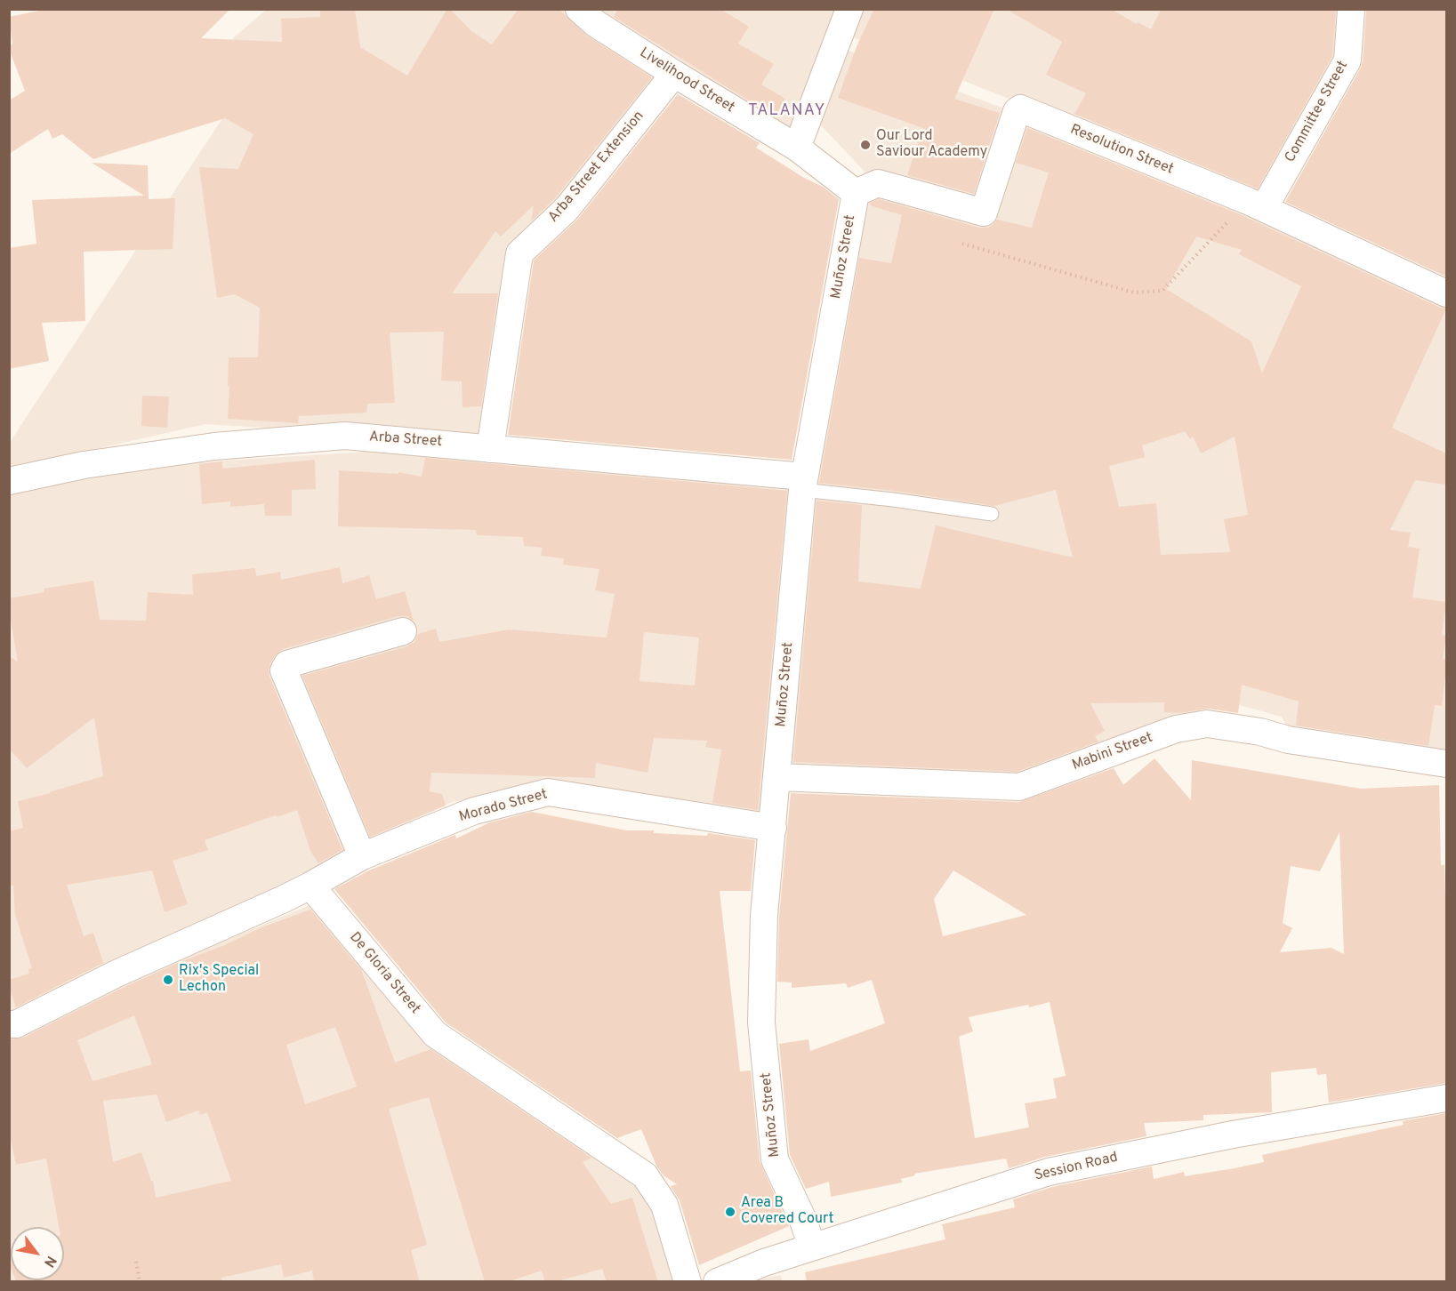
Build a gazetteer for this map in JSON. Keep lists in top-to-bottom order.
{
  "streets": {
    "street": [
      "Livelihood Street",
      "Committee Street",
      "Resolution Street",
      "Arba Street Extension",
      "Muñoz Street",
      "Arba Street",
      "Mabini Street",
      "Morado Street",
      "De Gloria Street",
      "Session Road"
    ]
  },
  "crossings": [
    ["Livelihood Street", "Arba Street Extension"],
    ["Committee Street", "Resolution Street"],
    ["Resolution Street", "Muñoz Street"],
    ["Arba Street Extension", "Arba Street"],
    ["Muñoz Street", "Arba Street"],
    ["Muñoz Street", "Mabini Street"],
    ["Muñoz Street", "Morado Street"],
    ["Muñoz Street", "Session Road"],
    ["Morado Street", "De Gloria Street"]
  ],
  "districts": ["TALANAY"],
  "places": ["Our Lord Saviour Academy", "Rix's Special Lechon", "Area B Covered Court"],
  "north": "bottom right"
}
